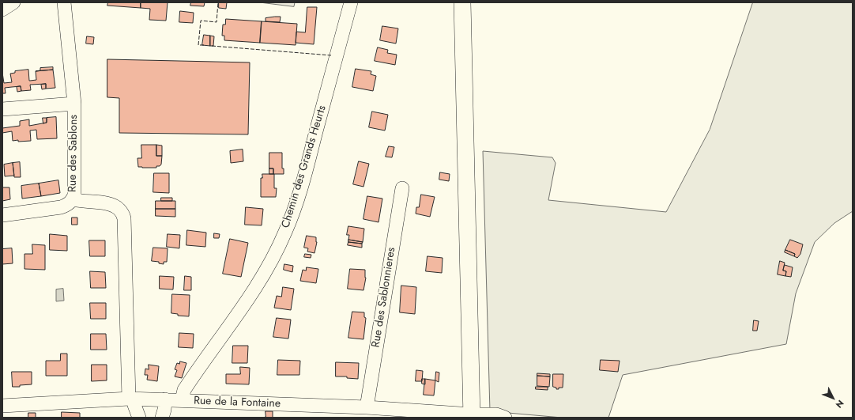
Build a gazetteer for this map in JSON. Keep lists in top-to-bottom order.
{
  "streets": {
    "street": [
      "Rue des Sablons",
      "Chemin des Grands Heurts",
      "Rue des Sablonnieres",
      "Rue de la Fontaine"
    ]
  },
  "crossings": [
    ["Rue des Sablons", "Rue de la Fontaine"],
    ["Chemin des Grands Heurts", "Rue de la Fontaine"],
    ["Rue des Sablonnieres", "Rue de la Fontaine"]
  ],
  "north": "bottom right"
}
